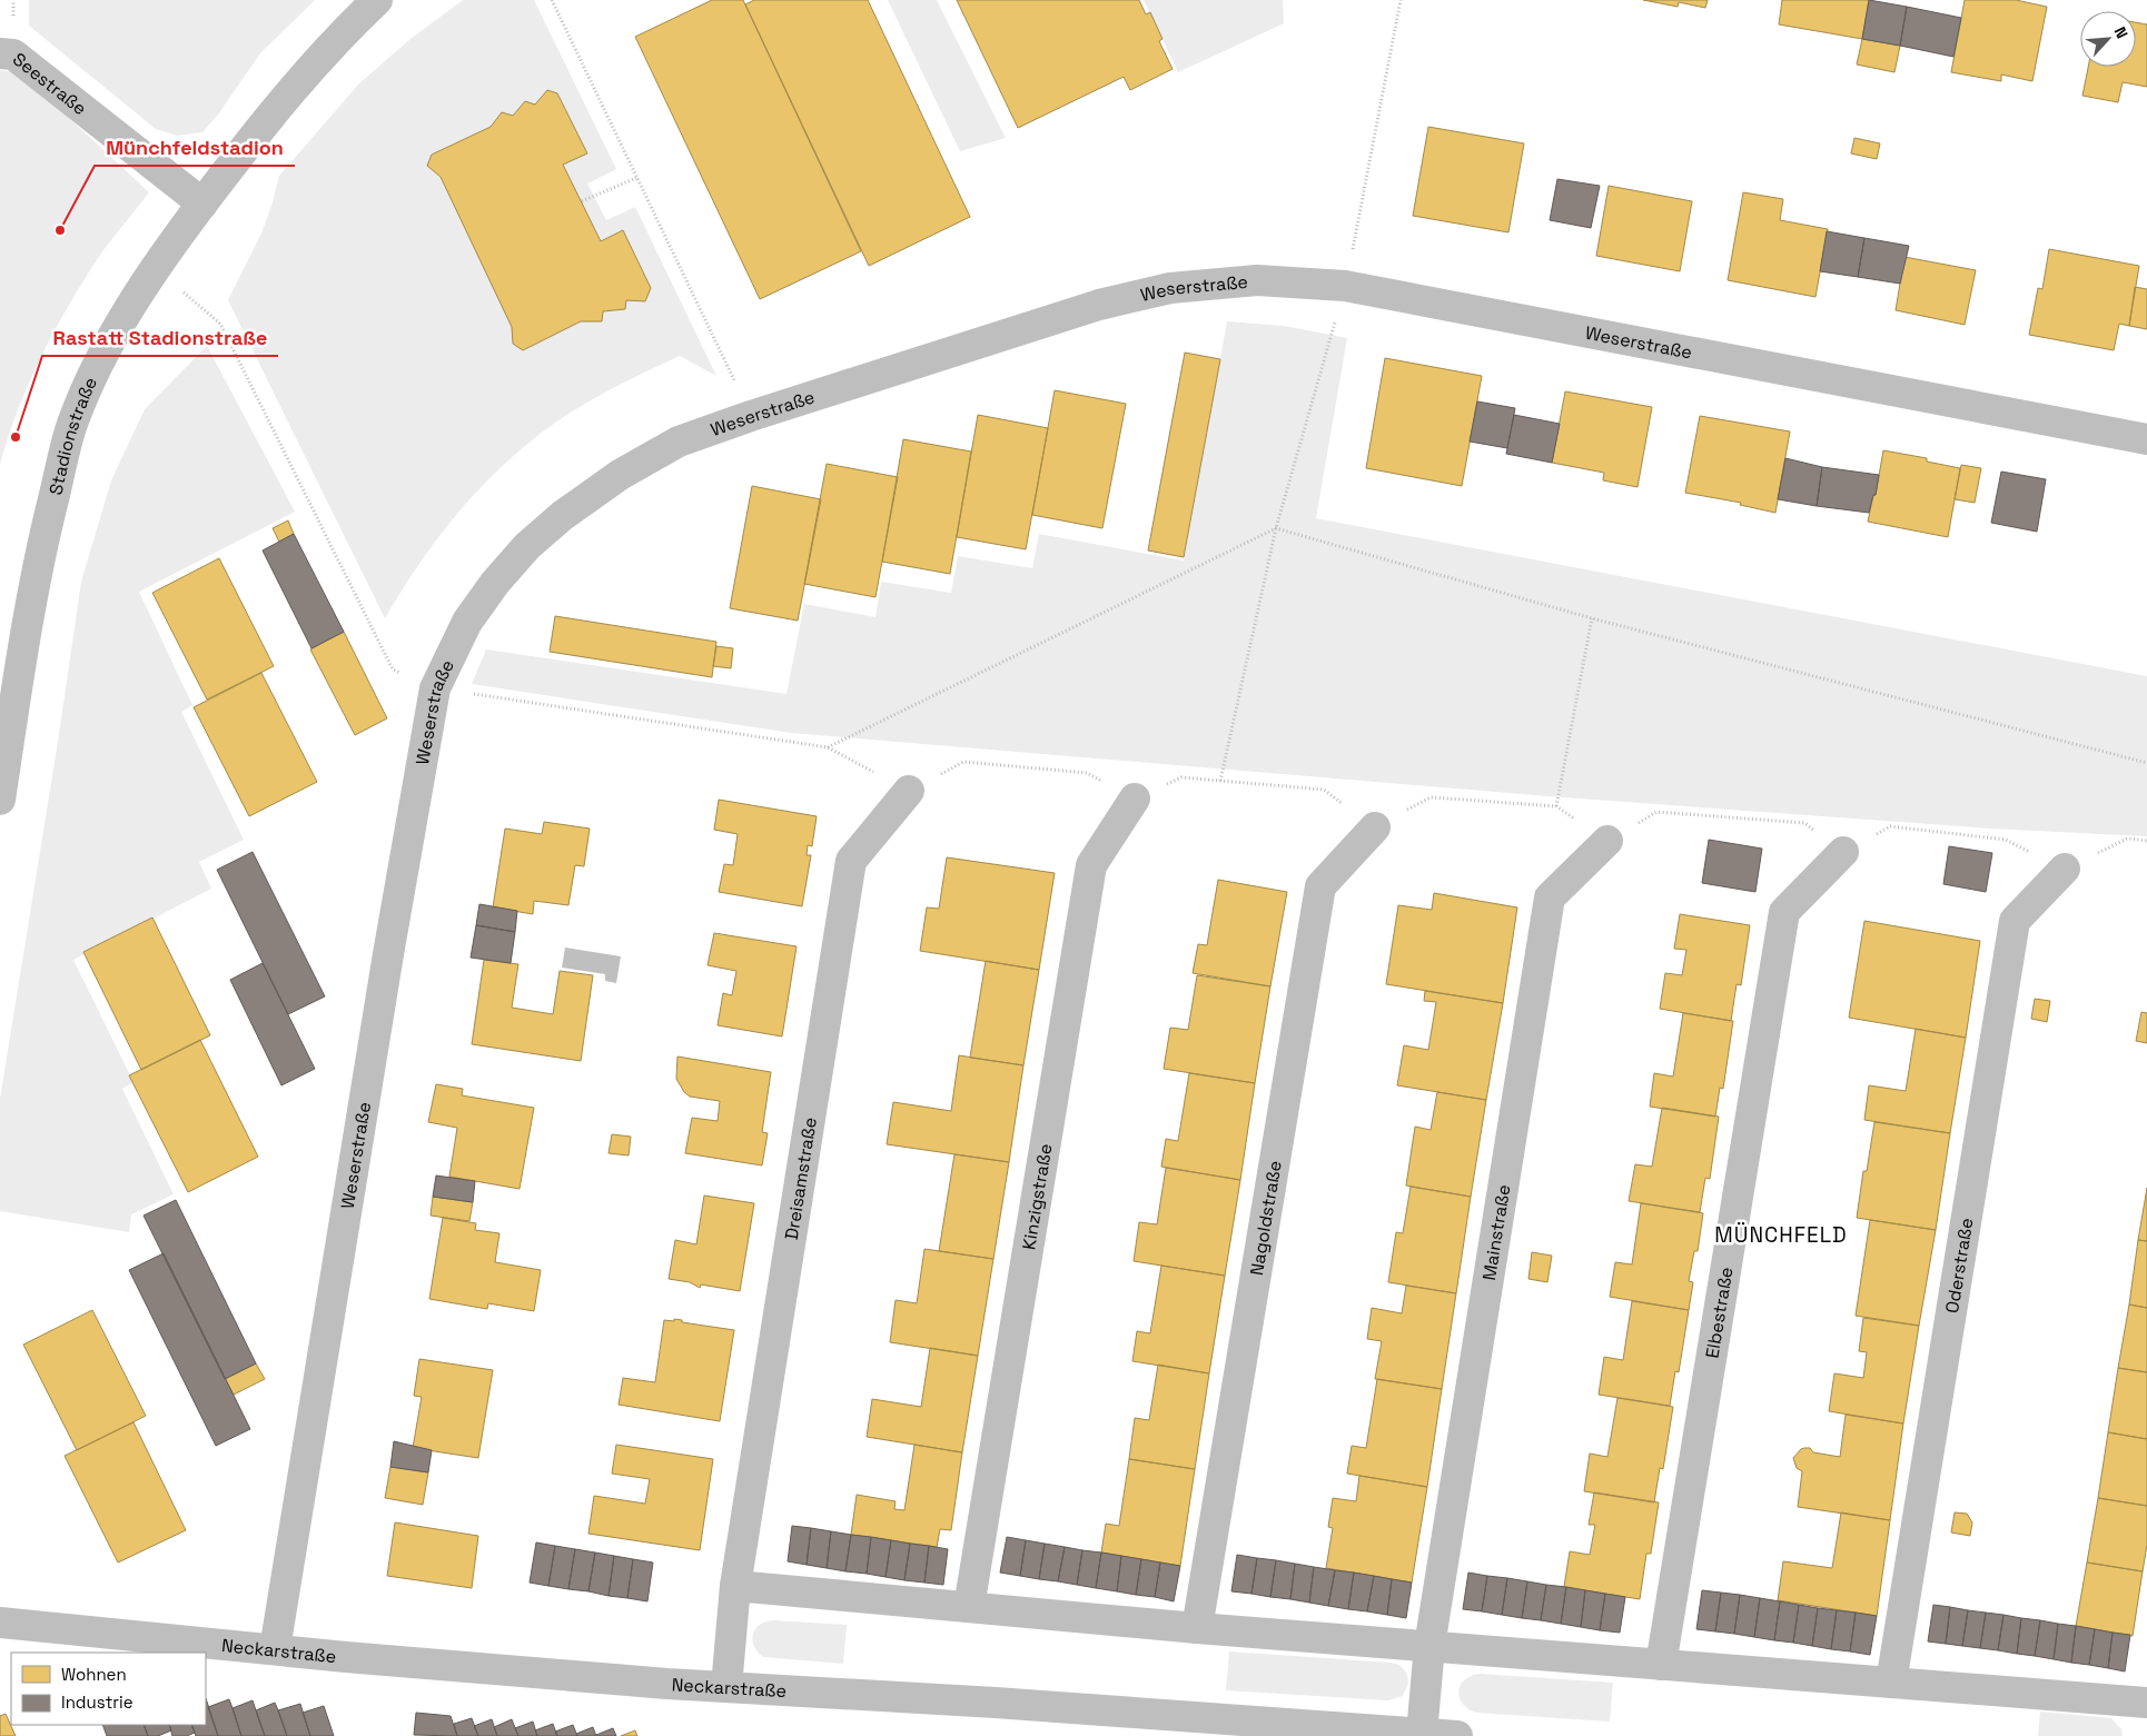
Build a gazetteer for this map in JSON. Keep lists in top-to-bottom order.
{
  "streets": {
    "street": [
      "Seestraße",
      "Weserstraße",
      "Stadionstraße",
      "Dreisamstraße",
      "Kinzigstraße",
      "Nagoldstraße",
      "Mainstraße",
      "Oderstraße",
      "Elbestraße",
      "Neckarstraße"
    ]
  },
  "crossings": [
    ["Seestraße", "Stadionstraße"],
    ["Weserstraße", "Neckarstraße"],
    ["Dreisamstraße", "Neckarstraße"],
    ["Mainstraße", "Neckarstraße"]
  ],
  "districts": ["MÜNCHFELD"],
  "places": ["Münchfeldstadion", "Rastatt Stadionstraße"],
  "legend": ["Wohnen", "Industrie"],
  "north": "top right"
}
